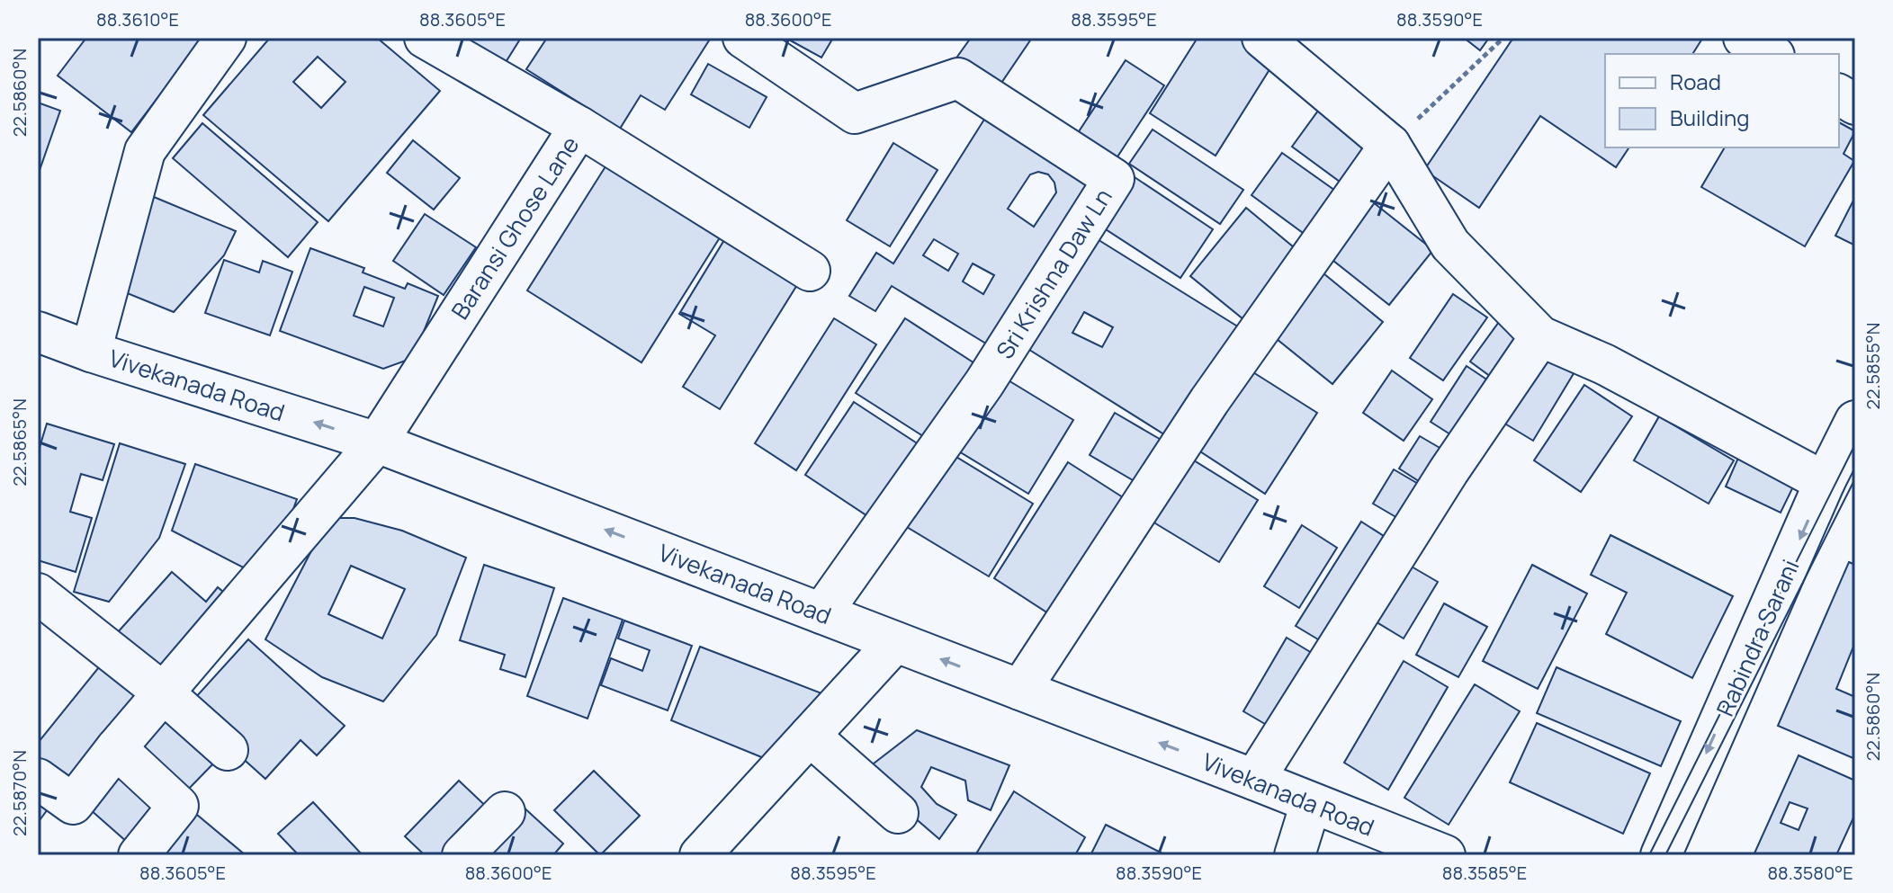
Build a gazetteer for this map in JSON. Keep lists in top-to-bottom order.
{
  "streets": {
    "main road": [
      "Baransi Ghose Lane",
      "Sri Krishna Daw Ln",
      "Vivekanada Road",
      "Rabindra Sarani"
    ]
  },
  "crossings": [
    ["Baransi Ghose Lane", "Vivekanada Road"],
    ["Sri Krishna Daw Ln", "Vivekanada Road"]
  ],
  "legend": ["Road", "Building"],
  "coordinates": [
    "88.3610°E",
    "88.3605°E",
    "88.3600°E",
    "88.3595°E",
    "88.3590°E",
    "22.5860°N",
    "22.5855°N",
    "22.5865°N",
    "22.5870°N",
    "88.3585°E",
    "88.3580°E"
  ]
}
